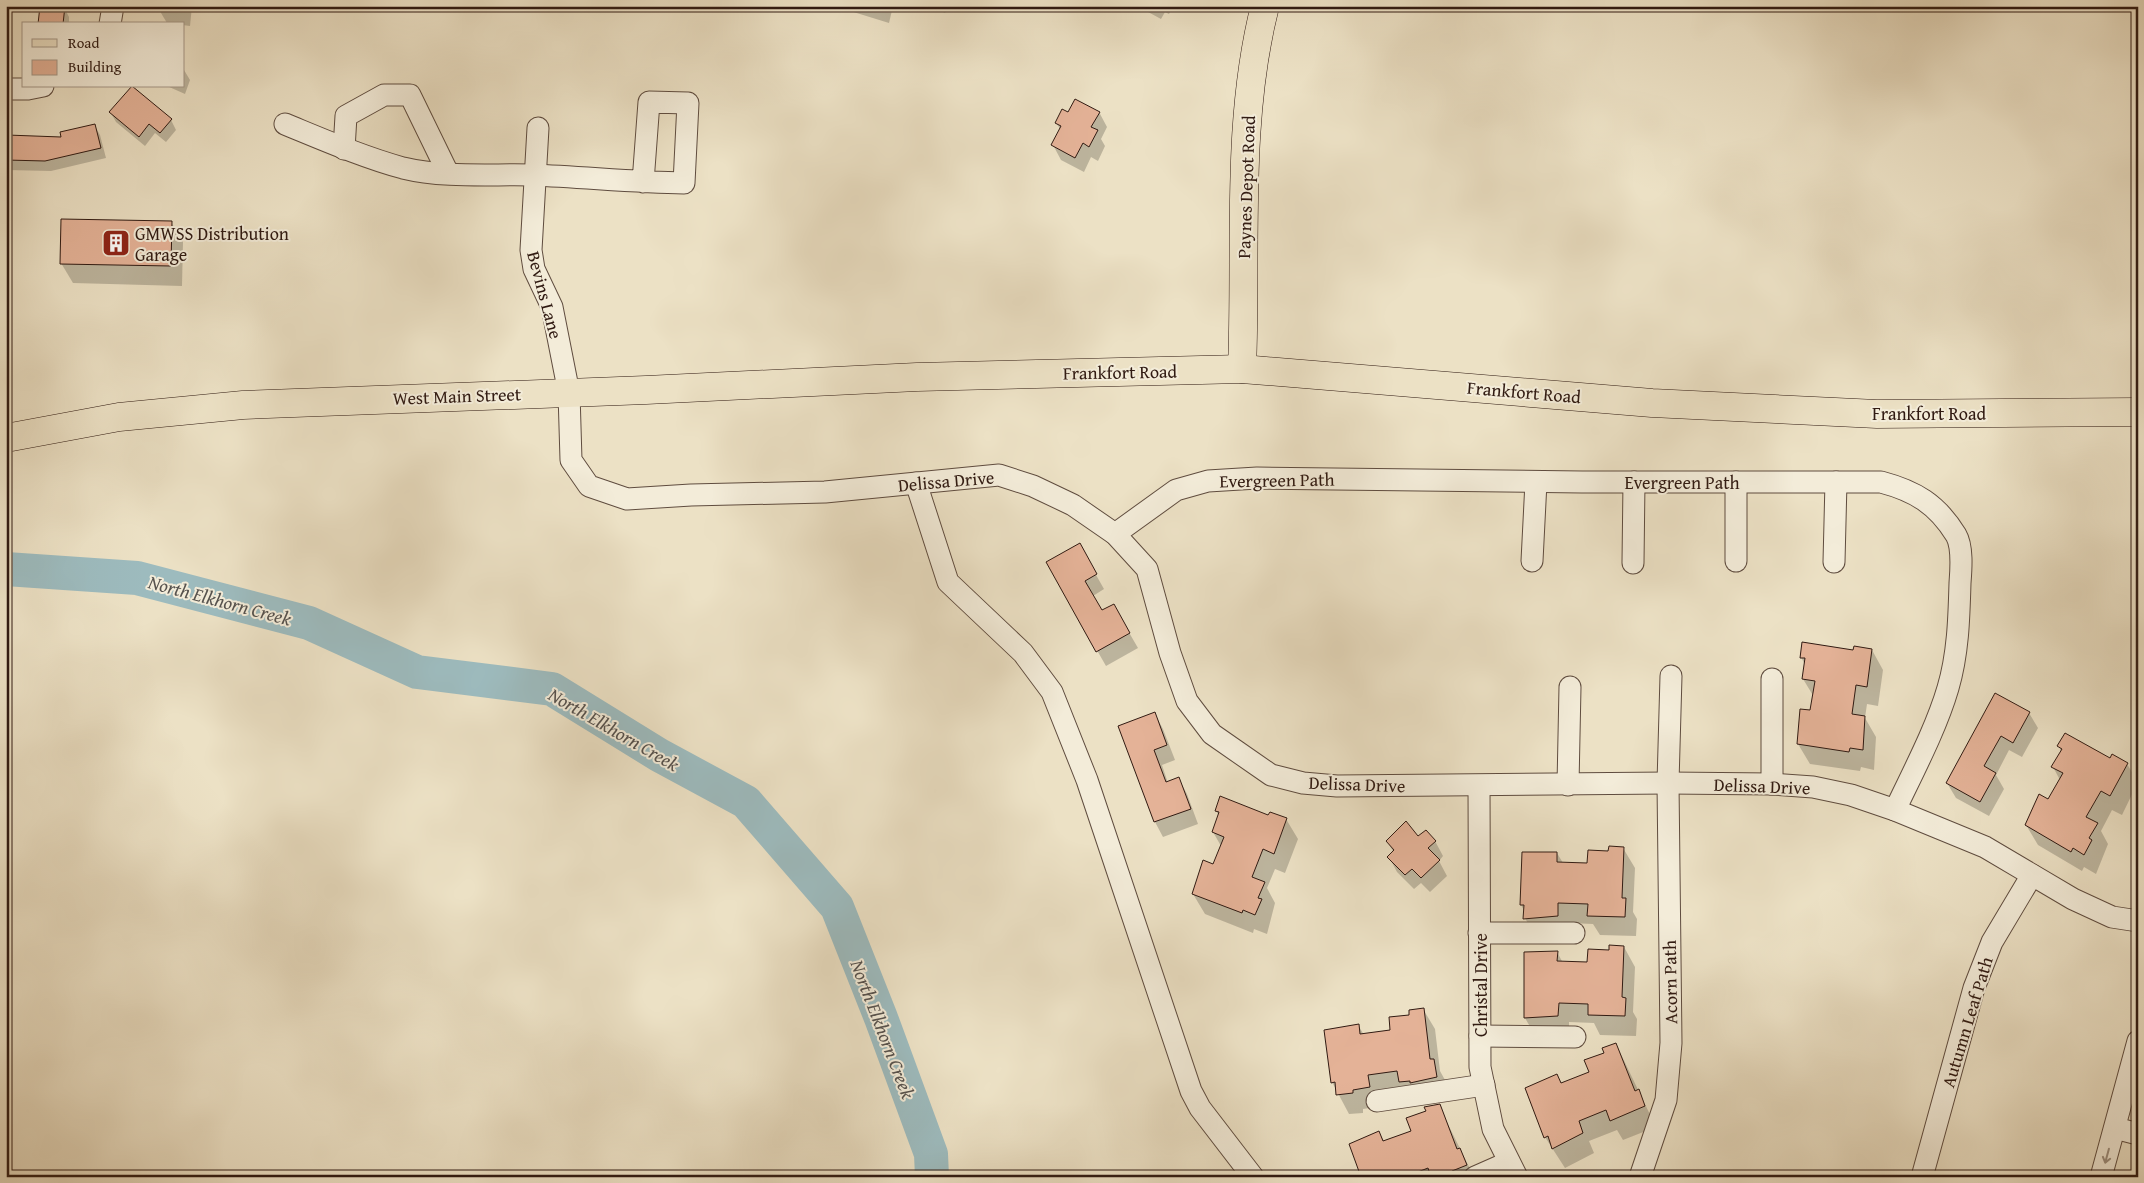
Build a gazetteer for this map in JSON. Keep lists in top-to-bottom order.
{
  "streets": {
    "main road": ["Paynes Depot Road", "Frankfort Road", "West Main Street"],
    "street": [
      "Bevins Lane",
      "Evergreen Path",
      "Delissa Drive",
      "Acorn Path",
      "Christal Drive",
      "Autumn Leaf Path"
    ]
  },
  "crossings": [
    ["Paynes Depot Road", "Frankfort Road"],
    ["Bevins Lane", "West Main Street"],
    ["Bevins Lane", "Delissa Drive"],
    ["Frankfort Road", "West Main Street"],
    ["Evergreen Path", "Delissa Drive"],
    ["Delissa Drive", "Acorn Path"],
    ["Delissa Drive", "Christal Drive"],
    ["Delissa Drive", "Autumn Leaf Path"]
  ],
  "water": ["North Elkhorn Creek"],
  "places": {
    "building": ["GMWSS Distribution Garage"]
  },
  "legend": ["Road", "Building"]
}
